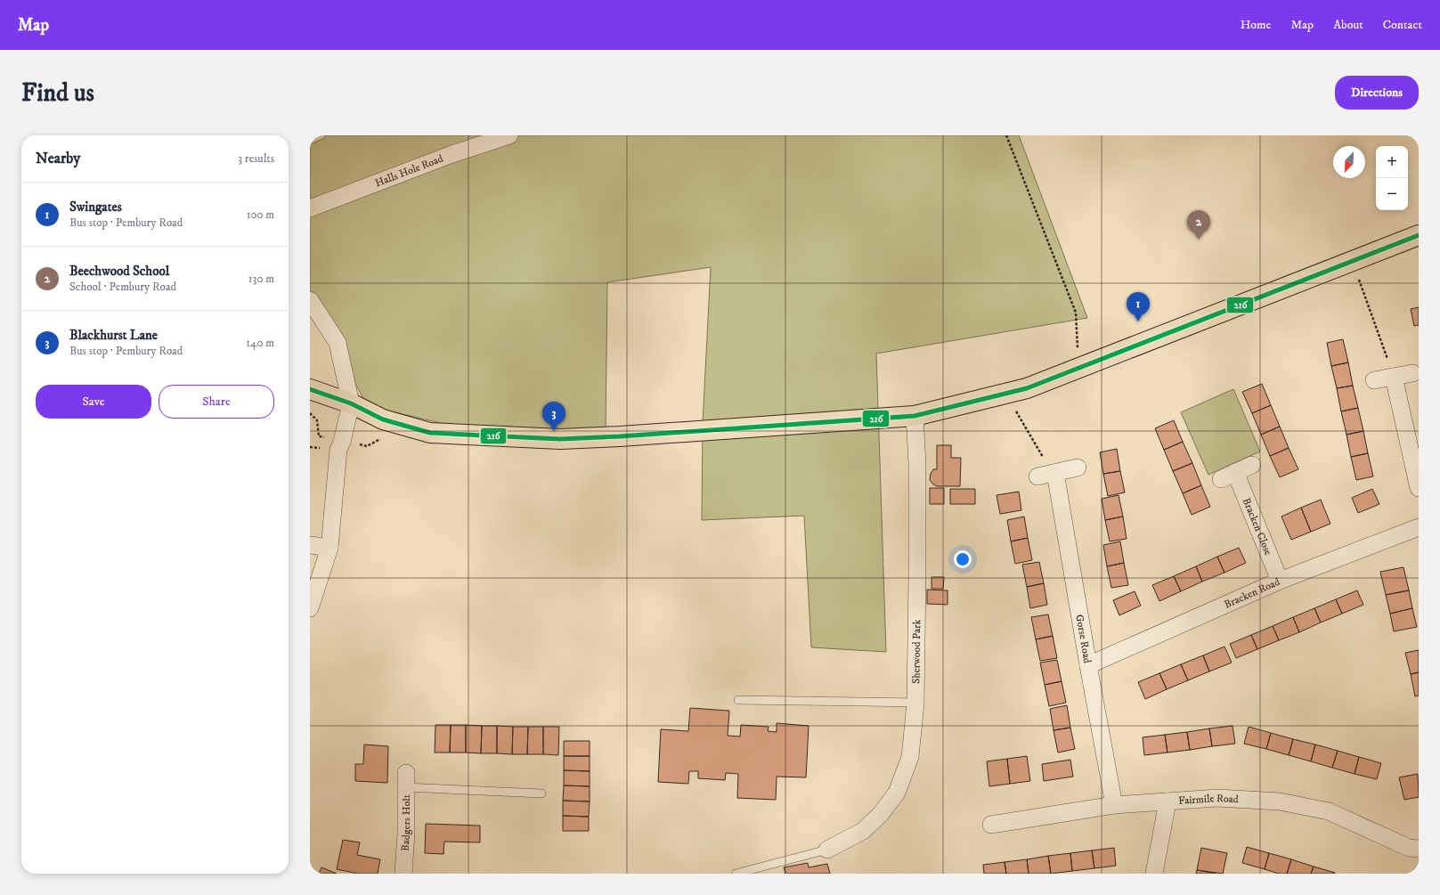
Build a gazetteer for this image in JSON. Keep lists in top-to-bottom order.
{
  "streets": {
    "street": [
      "Halls Hole Road",
      "Bracken Close",
      "Bracken Road",
      "Gorse Road",
      "Sherwood Park",
      "Fairmile Road",
      "Badgers Holt"
    ]
  },
  "crossings": [
    ["Bracken Close", "Bracken Road"],
    ["Bracken Road", "Gorse Road"],
    ["Gorse Road", "Fairmile Road"]
  ],
  "lines": ["transit line 216"],
  "north": "bottom left",
  "page": {
    "header": "Map",
    "nav": [
      "Home",
      "Map",
      "About",
      "Contact"
    ],
    "buttons": [
      "Directions",
      ["Save", "Share"]
    ],
    "title": "Find us",
    "heading": ["Nearby", "3 results"],
    "map_buttons": ["+", "−"],
    "list": [
      {
        "mark": "1",
        "name": "Swingates",
        "note": "Bus stop · Pembury Road",
        "value": "100 m"
      },
      {
        "mark": "2",
        "name": "Beechwood School",
        "note": "School · Pembury Road",
        "value": "130 m"
      },
      {
        "mark": "3",
        "name": "Blackhurst Lane",
        "note": "Bus stop · Pembury Road",
        "value": "140 m"
      }
    ],
    "pins": ["2", "1", "3"]
  }
}
